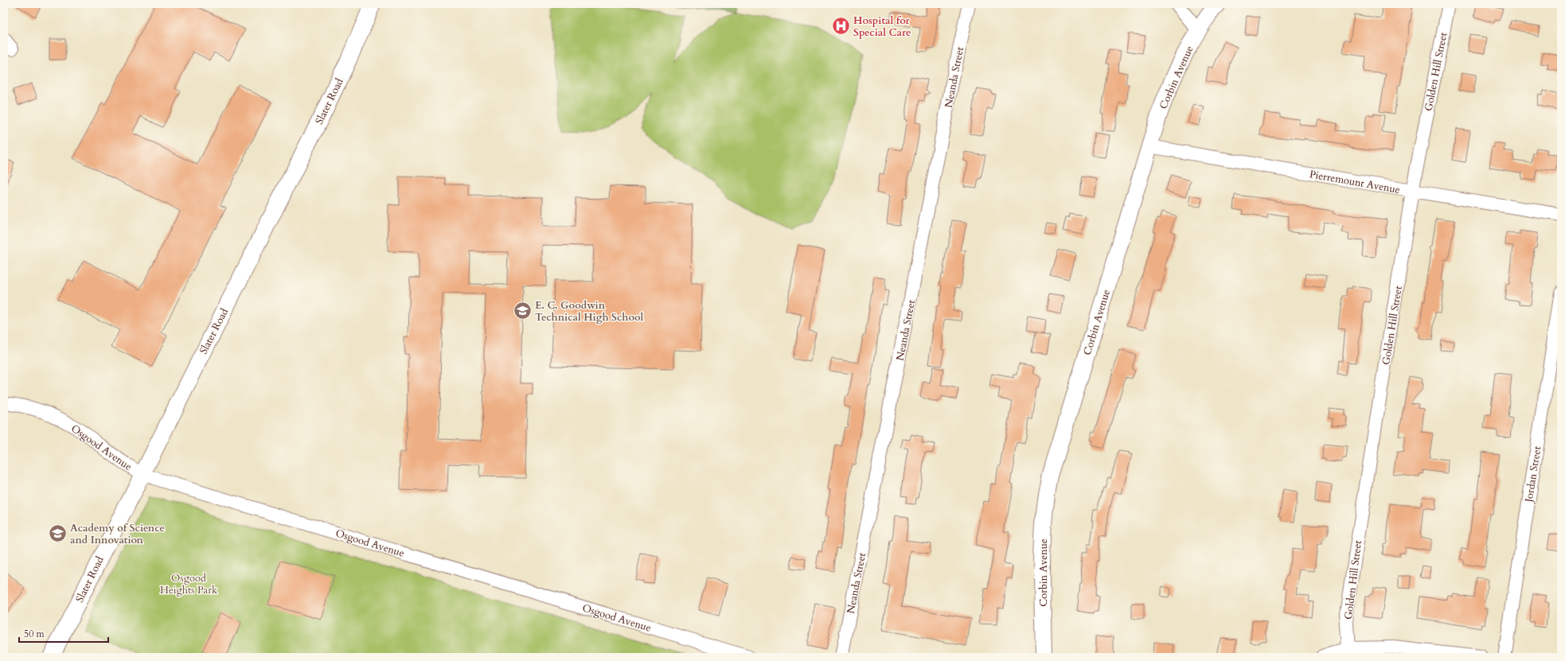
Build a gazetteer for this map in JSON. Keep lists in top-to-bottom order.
{
  "streets": {
    "main road": ["Corbin Avenue", "Slater Road"],
    "street": [
      "Golden Hill Street",
      "Neanda Street",
      "Pierremount Avenue",
      "Osgood Avenue",
      "Jordan Street"
    ]
  },
  "crossings": [
    ["Golden Hill Street", "Pierremount Avenue"],
    ["Corbin Avenue", "Pierremount Avenue"],
    ["Slater Road", "Osgood Avenue"]
  ],
  "parks": ["Osgood Heights Park"],
  "places": {
    "hospital": ["Hospital for Special Care"],
    "school or university": ["E. C. Goodwin Technical High School", "Academy of Science and Innovation"]
  },
  "scale_bar": "50 m"
}
